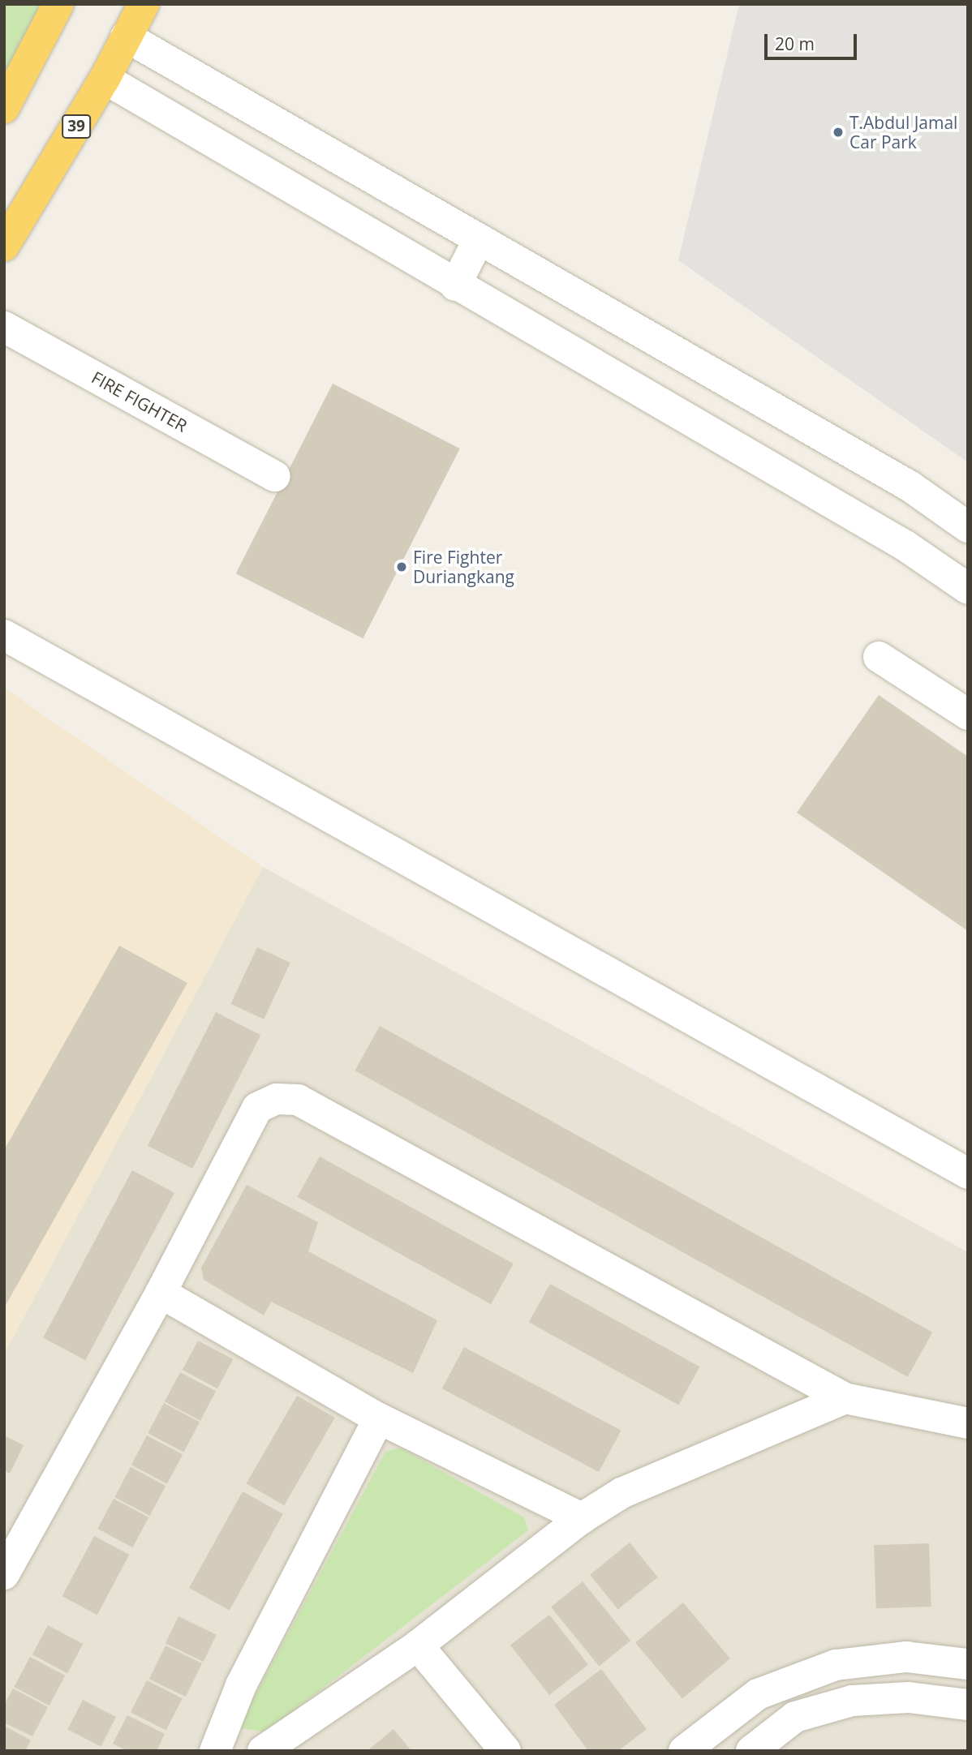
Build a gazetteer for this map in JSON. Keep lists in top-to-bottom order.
{
  "streets": {
    "highway": ["39"],
    "street": ["FIRE FIGHTER"]
  },
  "places": ["T.Abdul Jamal Car Park", "Fire Fighter Duriangkang"],
  "scale_bar": "20 m"
}
